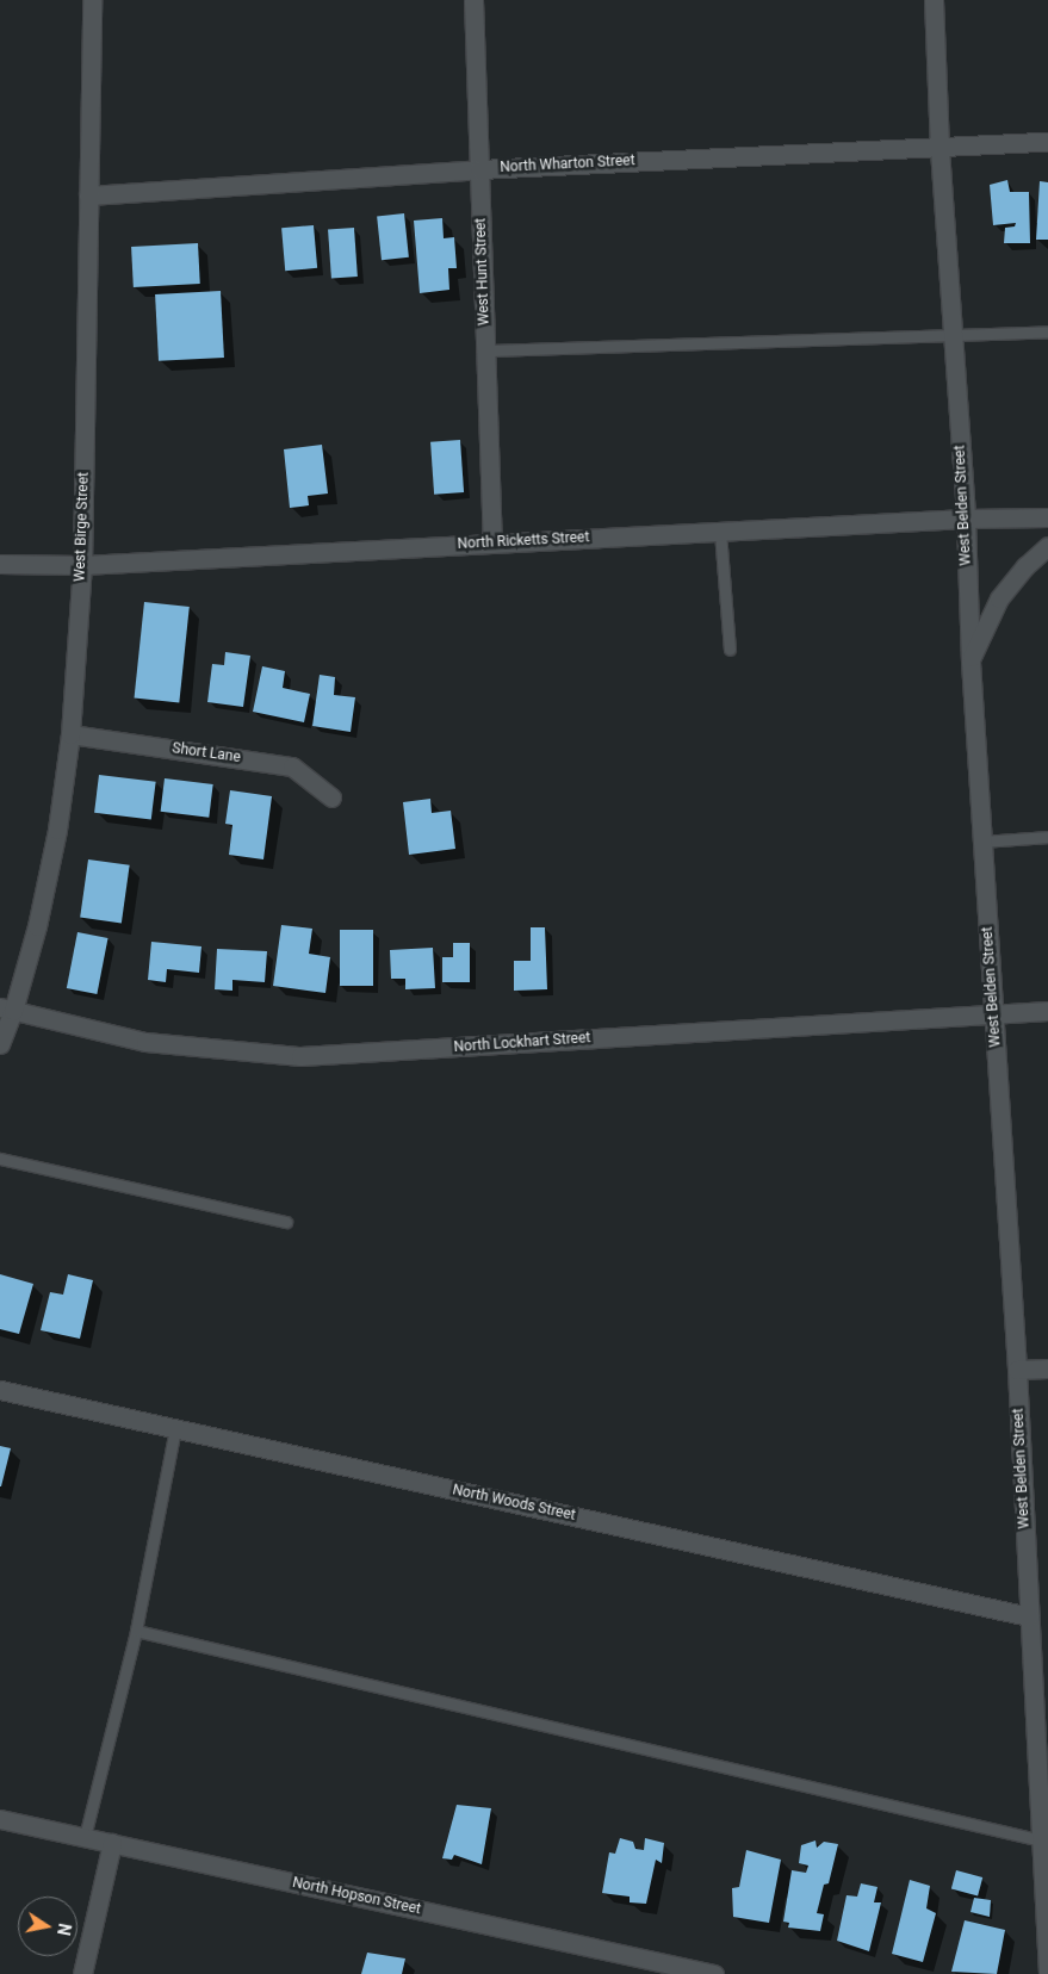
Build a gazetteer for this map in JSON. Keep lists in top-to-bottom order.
{
  "streets": {
    "street": [
      "North Wharton Street",
      "West Hunt Street",
      "West Belden Street",
      "West Birge Street",
      "North Ricketts Street",
      "Short Lane",
      "North Lockhart Street",
      "North Woods Street",
      "North Hopson Street"
    ]
  },
  "crossings": [
    ["North Wharton Street", "West Hunt Street"],
    ["North Wharton Street", "West Belden Street"],
    ["North Wharton Street", "West Birge Street"],
    ["West Hunt Street", "North Ricketts Street"],
    ["West Belden Street", "North Ricketts Street"],
    ["West Belden Street", "North Lockhart Street"],
    ["West Belden Street", "North Woods Street"],
    ["West Birge Street", "North Ricketts Street"],
    ["West Birge Street", "Short Lane"],
    ["West Birge Street", "North Lockhart Street"]
  ],
  "north": "right"
}
